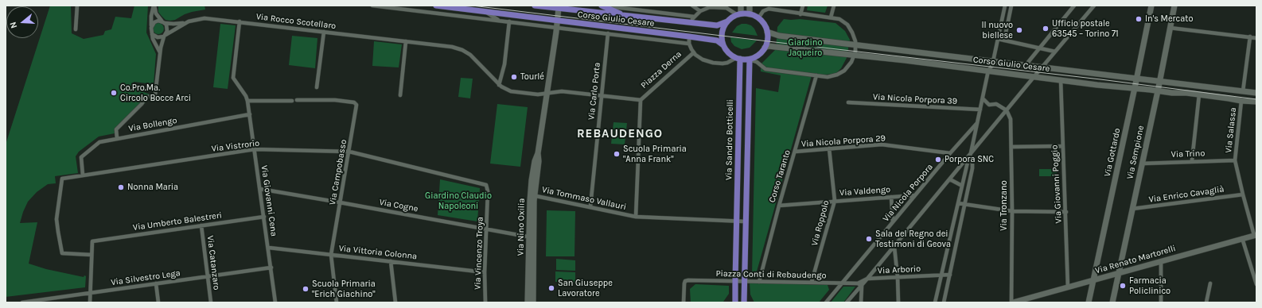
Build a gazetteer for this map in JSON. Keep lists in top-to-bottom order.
{
  "streets": {
    "main road": ["Corso Giulio Cesare", "Piazza Derna", "Via Sandro Botticelli"],
    "street": [
      "Via Rocco Scotellaro",
      "Via Carlo Porta",
      "Via Nicola Porpora 39",
      "Via Bollengo",
      "Via Salassa",
      "Via Nicola Porpora 29",
      "Via Vistrorio",
      "Via Gottardo",
      "Via Sempione",
      "Via Trino",
      "Via Campobasso",
      "Corso Taranto",
      "Via Giovanni Poggio",
      "Via Valdengo",
      "Via Nicola Porpora",
      "Via Enrico Cavaglià",
      "Via Tommaso Vallauri",
      "Via Giovanni Cena",
      "Via Cogne",
      "Via Tronzano",
      "Via Umberto Balestreri",
      "Via Roppolo",
      "Via Nino Oxilia",
      "Via Vittoria Colonna",
      "Via Vincenzo Troya",
      "Via Renato Martorelli",
      "Via Catanzaro",
      "Via Arborio",
      "Piazza Conti di Rebaudengo",
      "Via Silvestro Lega"
    ]
  },
  "crossings": [
    ["Corso Giulio Cesare", "Piazza Derna"],
    ["Corso Giulio Cesare", "Via Carlo Porta"],
    ["Corso Giulio Cesare", "Via Salassa"],
    ["Corso Giulio Cesare", "Via Sandro Botticelli"],
    ["Corso Giulio Cesare", "Via Gottardo"],
    ["Corso Giulio Cesare", "Via Sempione"],
    ["Corso Giulio Cesare", "Via Giovanni Poggio"],
    ["Corso Giulio Cesare", "Via Nicola Porpora"],
    ["Corso Giulio Cesare", "Via Nino Oxilia"],
    ["Via Rocco Scotellaro", "Piazza Derna"],
    ["Via Rocco Scotellaro", "Via Carlo Porta"],
    ["Via Rocco Scotellaro", "Via Giovanni Cena"],
    ["Via Rocco Scotellaro", "Via Nino Oxilia"],
    ["Piazza Derna", "Via Sandro Botticelli"],
    ["Piazza Derna", "Corso Taranto"],
    ["Via Carlo Porta", "Via Tommaso Vallauri"],
    ["Via Nicola Porpora 39", "Via Nicola Porpora"],
    ["Via Bollengo", "Via Vistrorio"],
    ["Via Bollengo", "Via Giovanni Cena"],
    ["Via Salassa", "Via Trino"],
    ["Via Salassa", "Via Enrico Cavaglià"],
    ["Via Salassa", "Via Renato Martorelli"],
    ["Via Sandro Botticelli", "Piazza Conti di Rebaudengo"],
    ["Via Nicola Porpora 29", "Corso Taranto"],
    ["Via Nicola Porpora 29", "Via Nicola Porpora"],
    ["Via Nicola Porpora 29", "Via Roppolo"],
    ["Via Vistrorio", "Via Campobasso"],
    ["Via Vistrorio", "Via Giovanni Cena"],
    ["Via Vistrorio", "Via Umberto Balestreri"],
    ["Via Vistrorio", "Via Vincenzo Troya"],
    ["Via Gottardo", "Via Renato Martorelli"],
    ["Via Sempione", "Via Trino"],
    ["Via Sempione", "Via Enrico Cavaglià"],
    ["Via Sempione", "Via Renato Martorelli"],
    ["Via Campobasso", "Via Cogne"],
    ["Via Campobasso", "Via Vittoria Colonna"],
    ["Corso Taranto", "Via Valdengo"],
    ["Corso Taranto", "Piazza Conti di Rebaudengo"],
    ["Via Giovanni Poggio", "Via Renato Martorelli"],
    ["Via Valdengo", "Via Nicola Porpora"],
    ["Via Valdengo", "Via Roppolo"],
    ["Via Nicola Porpora", "Via Tronzano"],
    ["Via Nicola Porpora", "Via Arborio"],
    ["Via Nicola Porpora", "Piazza Conti di Rebaudengo"],
    ["Via Tommaso Vallauri", "Via Nino Oxilia"],
    ["Via Giovanni Cena", "Via Cogne"],
    ["Via Giovanni Cena", "Via Umberto Balestreri"],
    ["Via Giovanni Cena", "Via Vittoria Colonna"],
    ["Via Giovanni Cena", "Via Silvestro Lega"],
    ["Via Cogne", "Via Nino Oxilia"],
    ["Via Cogne", "Via Vincenzo Troya"],
    ["Via Tronzano", "Via Renato Martorelli"],
    ["Via Umberto Balestreri", "Via Catanzaro"],
    ["Via Roppolo", "Piazza Conti di Rebaudengo"],
    ["Via Vittoria Colonna", "Via Vincenzo Troya"],
    ["Via Catanzaro", "Via Silvestro Lega"],
    ["Via Arborio", "Piazza Conti di Rebaudengo"]
  ],
  "districts": ["REBAUDENGO"],
  "parks": ["Giardino Jaqueiro", "Giardino Claudio Napoleoni"],
  "places": [
    "In's Mercato",
    "Ufficio postale 63545 – Torino 71",
    "Il nuovo biellese",
    "Tourlé",
    "Co.Pro.Ma. Circolo Bocce Arci",
    "Scuola Primaria \"Anna Frank\"",
    "Porpora SNC",
    "Nonna Maria",
    "Sala del Regno dei Testimoni di Geova",
    "Farmacia Policlinico",
    "San Giuseppe Lavoratore",
    "Scuola Primaria \"Erich Giachino\""
  ],
  "north": "left"
}
